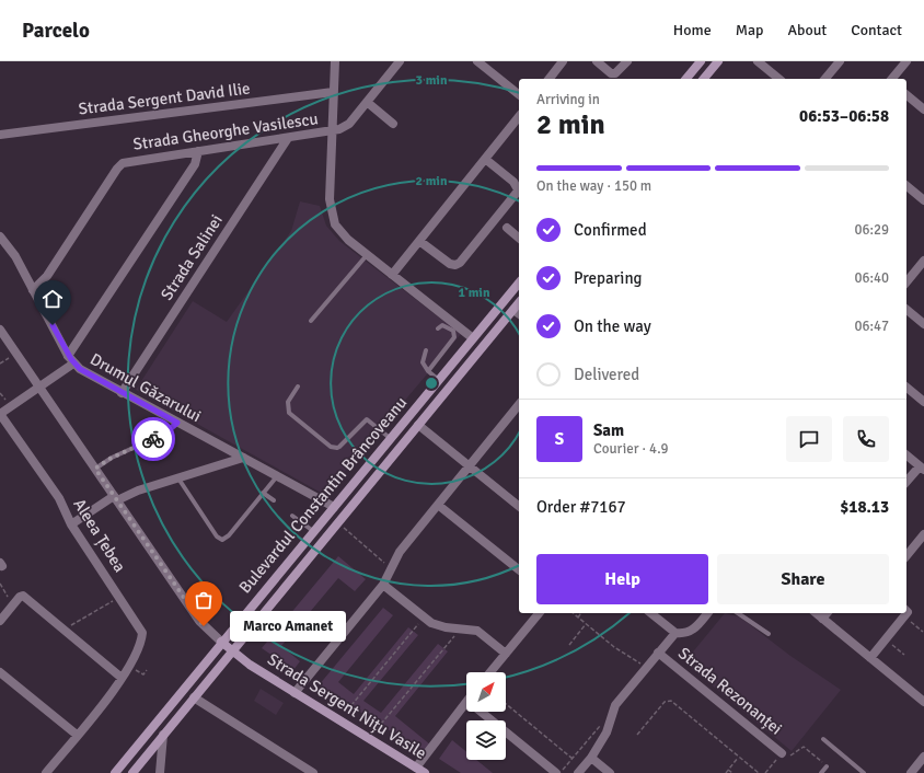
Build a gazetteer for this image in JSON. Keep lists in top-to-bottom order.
{
  "streets": {
    "main road": ["Bulevardul Constantin Brâncoveanu", "Strada Sergent Nițu Vasile"],
    "street": [
      "Strada Sergent David Ilie",
      "Strada Gheorghe Vasilescu",
      "Strada Salinei",
      "Drumul Găzarului",
      "Aleea Țebea",
      "Strada Rezonanței"
    ]
  },
  "crossings": [
    ["Strada Gheorghe Vasilescu", "Strada Salinei"],
    ["Strada Gheorghe Vasilescu", "Drumul Găzarului"],
    ["Strada Salinei", "Drumul Găzarului"],
    ["Drumul Găzarului", "Bulevardul Constantin Brâncoveanu"],
    ["Bulevardul Constantin Brâncoveanu", "Strada Sergent Nițu Vasile"]
  ],
  "places": ["Marco Amanet"],
  "north": "top right",
  "page": {
    "header": "Parcelo",
    "nav": [
      "Home",
      "Map",
      "About",
      "Contact"
    ],
    "heading": ["2 min", "Arriving in", "06:53–06:58"],
    "panel": [
      "Sam",
      "Courier · 4.9",
      "Order #7167",
      "$18.13"
    ],
    "bar": "On the way · 150 m",
    "list": [
      ["Confirmed", "06:29"],
      ["Preparing", "06:40"],
      ["On the way", "06:47"],
      "Delivered"
    ],
    "round": "S",
    "buttons": ["Help", "Share"],
    "bubble": "Marco Amanet"
  },
  "rings": ["3 min", "2 min", "1 min"]
}
